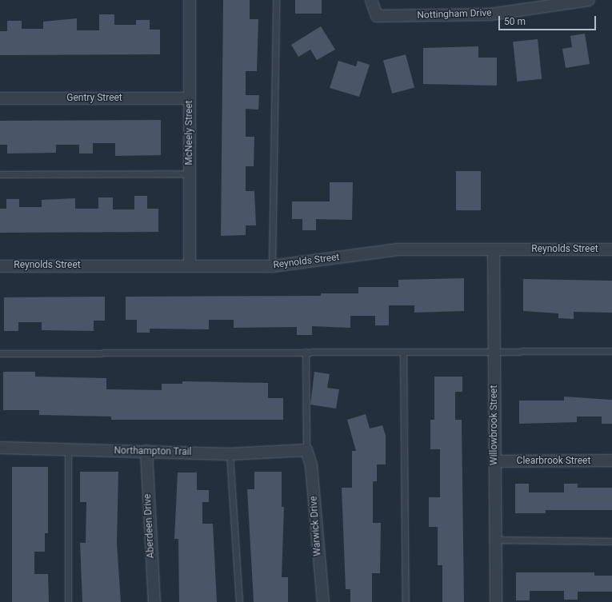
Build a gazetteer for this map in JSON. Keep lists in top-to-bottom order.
{
  "streets": {
    "street": [
      "Nottingham Drive",
      "Gentry Street",
      "McNeely Street",
      "Reynolds Street",
      "Willowbrook Street",
      "Northampton Trail",
      "Clearbrook Street",
      "Aberdeen Drive",
      "Warwick Drive"
    ]
  },
  "crossings": [
    ["Gentry Street", "McNeely Street"],
    ["McNeely Street", "Reynolds Street"],
    ["Reynolds Street", "Willowbrook Street"],
    ["Willowbrook Street", "Clearbrook Street"],
    ["Northampton Trail", "Aberdeen Drive"],
    ["Northampton Trail", "Warwick Drive"]
  ],
  "scale_bar": "50 m"
}
